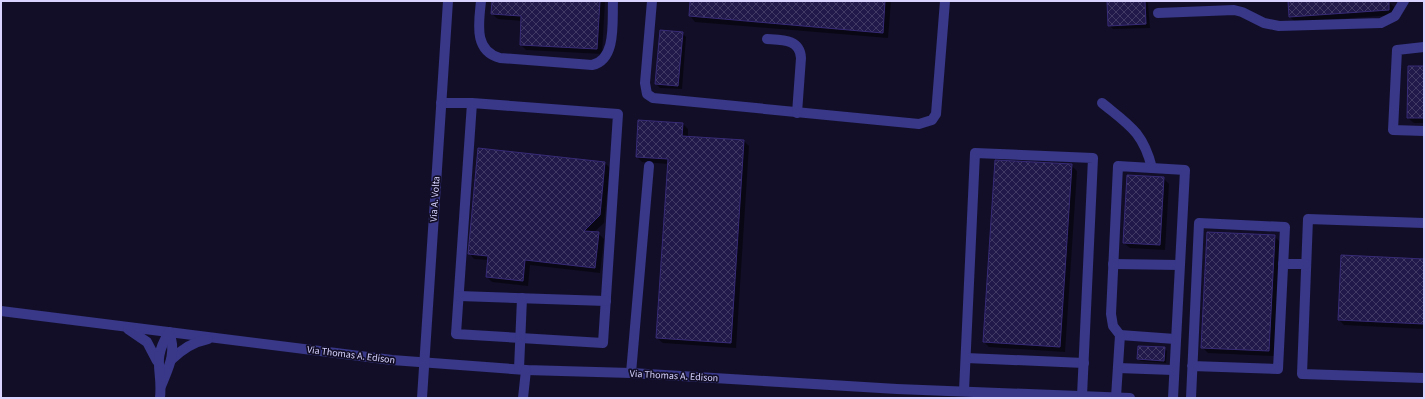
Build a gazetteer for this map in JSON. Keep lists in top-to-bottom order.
{
  "streets": {
    "street": ["Via A. Volta", "Via Thomas A. Edison"]
  },
  "crossings": [
    ["Via A. Volta", "Via Thomas A. Edison"]
  ]
}
